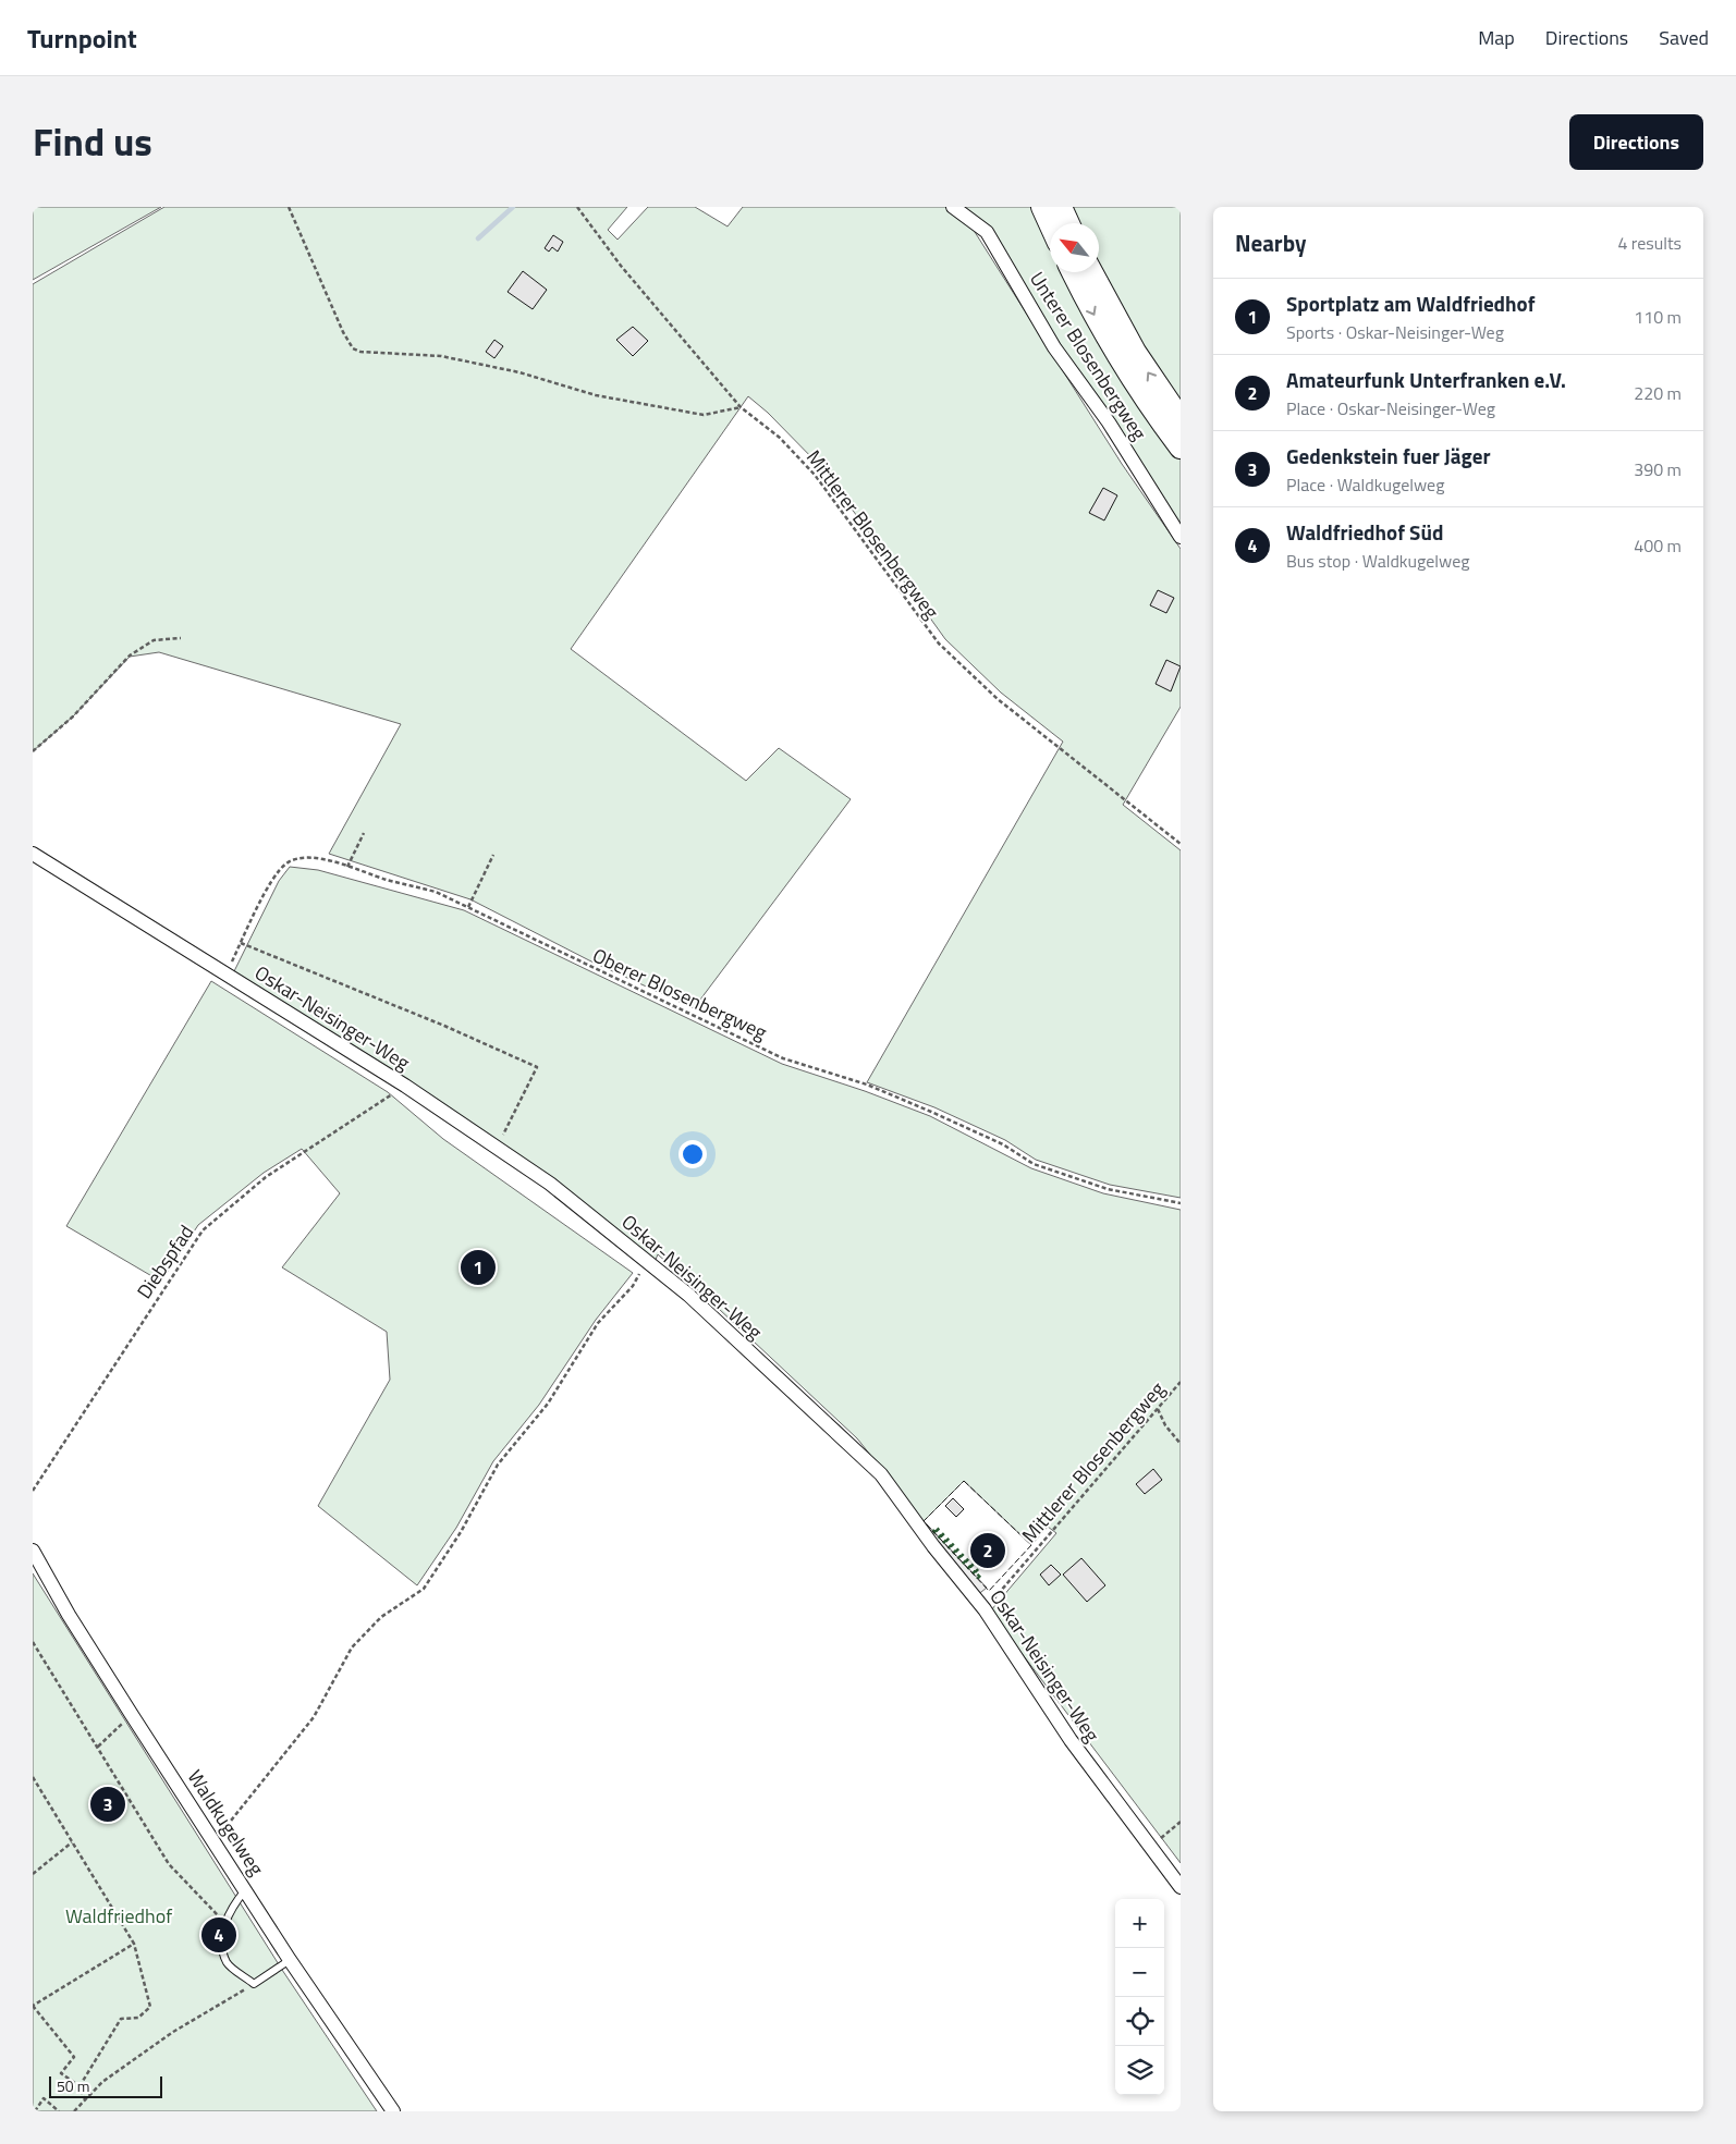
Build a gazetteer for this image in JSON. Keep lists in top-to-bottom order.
{
  "streets": {
    "street": ["Unterer Blosenbergweg", "Oskar-Neisinger-Weg", "Waldkugelweg"],
    "path": ["Mittlerer Blosenbergweg", "Oberer Blosenbergweg", "Diebspfad"]
  },
  "crossings": [
    ["Mittlerer Blosenbergweg", "Oskar-Neisinger-Weg"],
    ["Oberer Blosenbergweg", "Oskar-Neisinger-Weg"],
    ["Oskar-Neisinger-Weg", "Diebspfad"]
  ],
  "parks": ["Waldfriedhof"],
  "scale_bar": "50 m",
  "north": "top left",
  "page": {
    "header": "Turnpoint",
    "nav": ["Map", "Directions", "Saved"],
    "title": "Find us",
    "buttons": "Directions",
    "heading": ["Nearby", "4 results"],
    "list": [
      {
        "mark": "1",
        "name": "Sportplatz am Waldfriedhof",
        "note": "Sports · Oskar-Neisinger-Weg",
        "value": "110 m"
      },
      {
        "mark": "2",
        "name": "Amateurfunk Unterfranken e.V.",
        "note": "Place · Oskar-Neisinger-Weg",
        "value": "220 m"
      },
      {
        "mark": "3",
        "name": "Gedenkstein fuer Jäger",
        "note": "Place · Waldkugelweg",
        "value": "390 m"
      },
      {
        "mark": "4",
        "name": "Waldfriedhof Süd",
        "note": "Bus stop · Waldkugelweg",
        "value": "400 m"
      }
    ],
    "pins": [
      "1",
      "2",
      "3",
      "4"
    ],
    "map_buttons": ["+", "−"],
    "scale": "50 m"
  }
}
